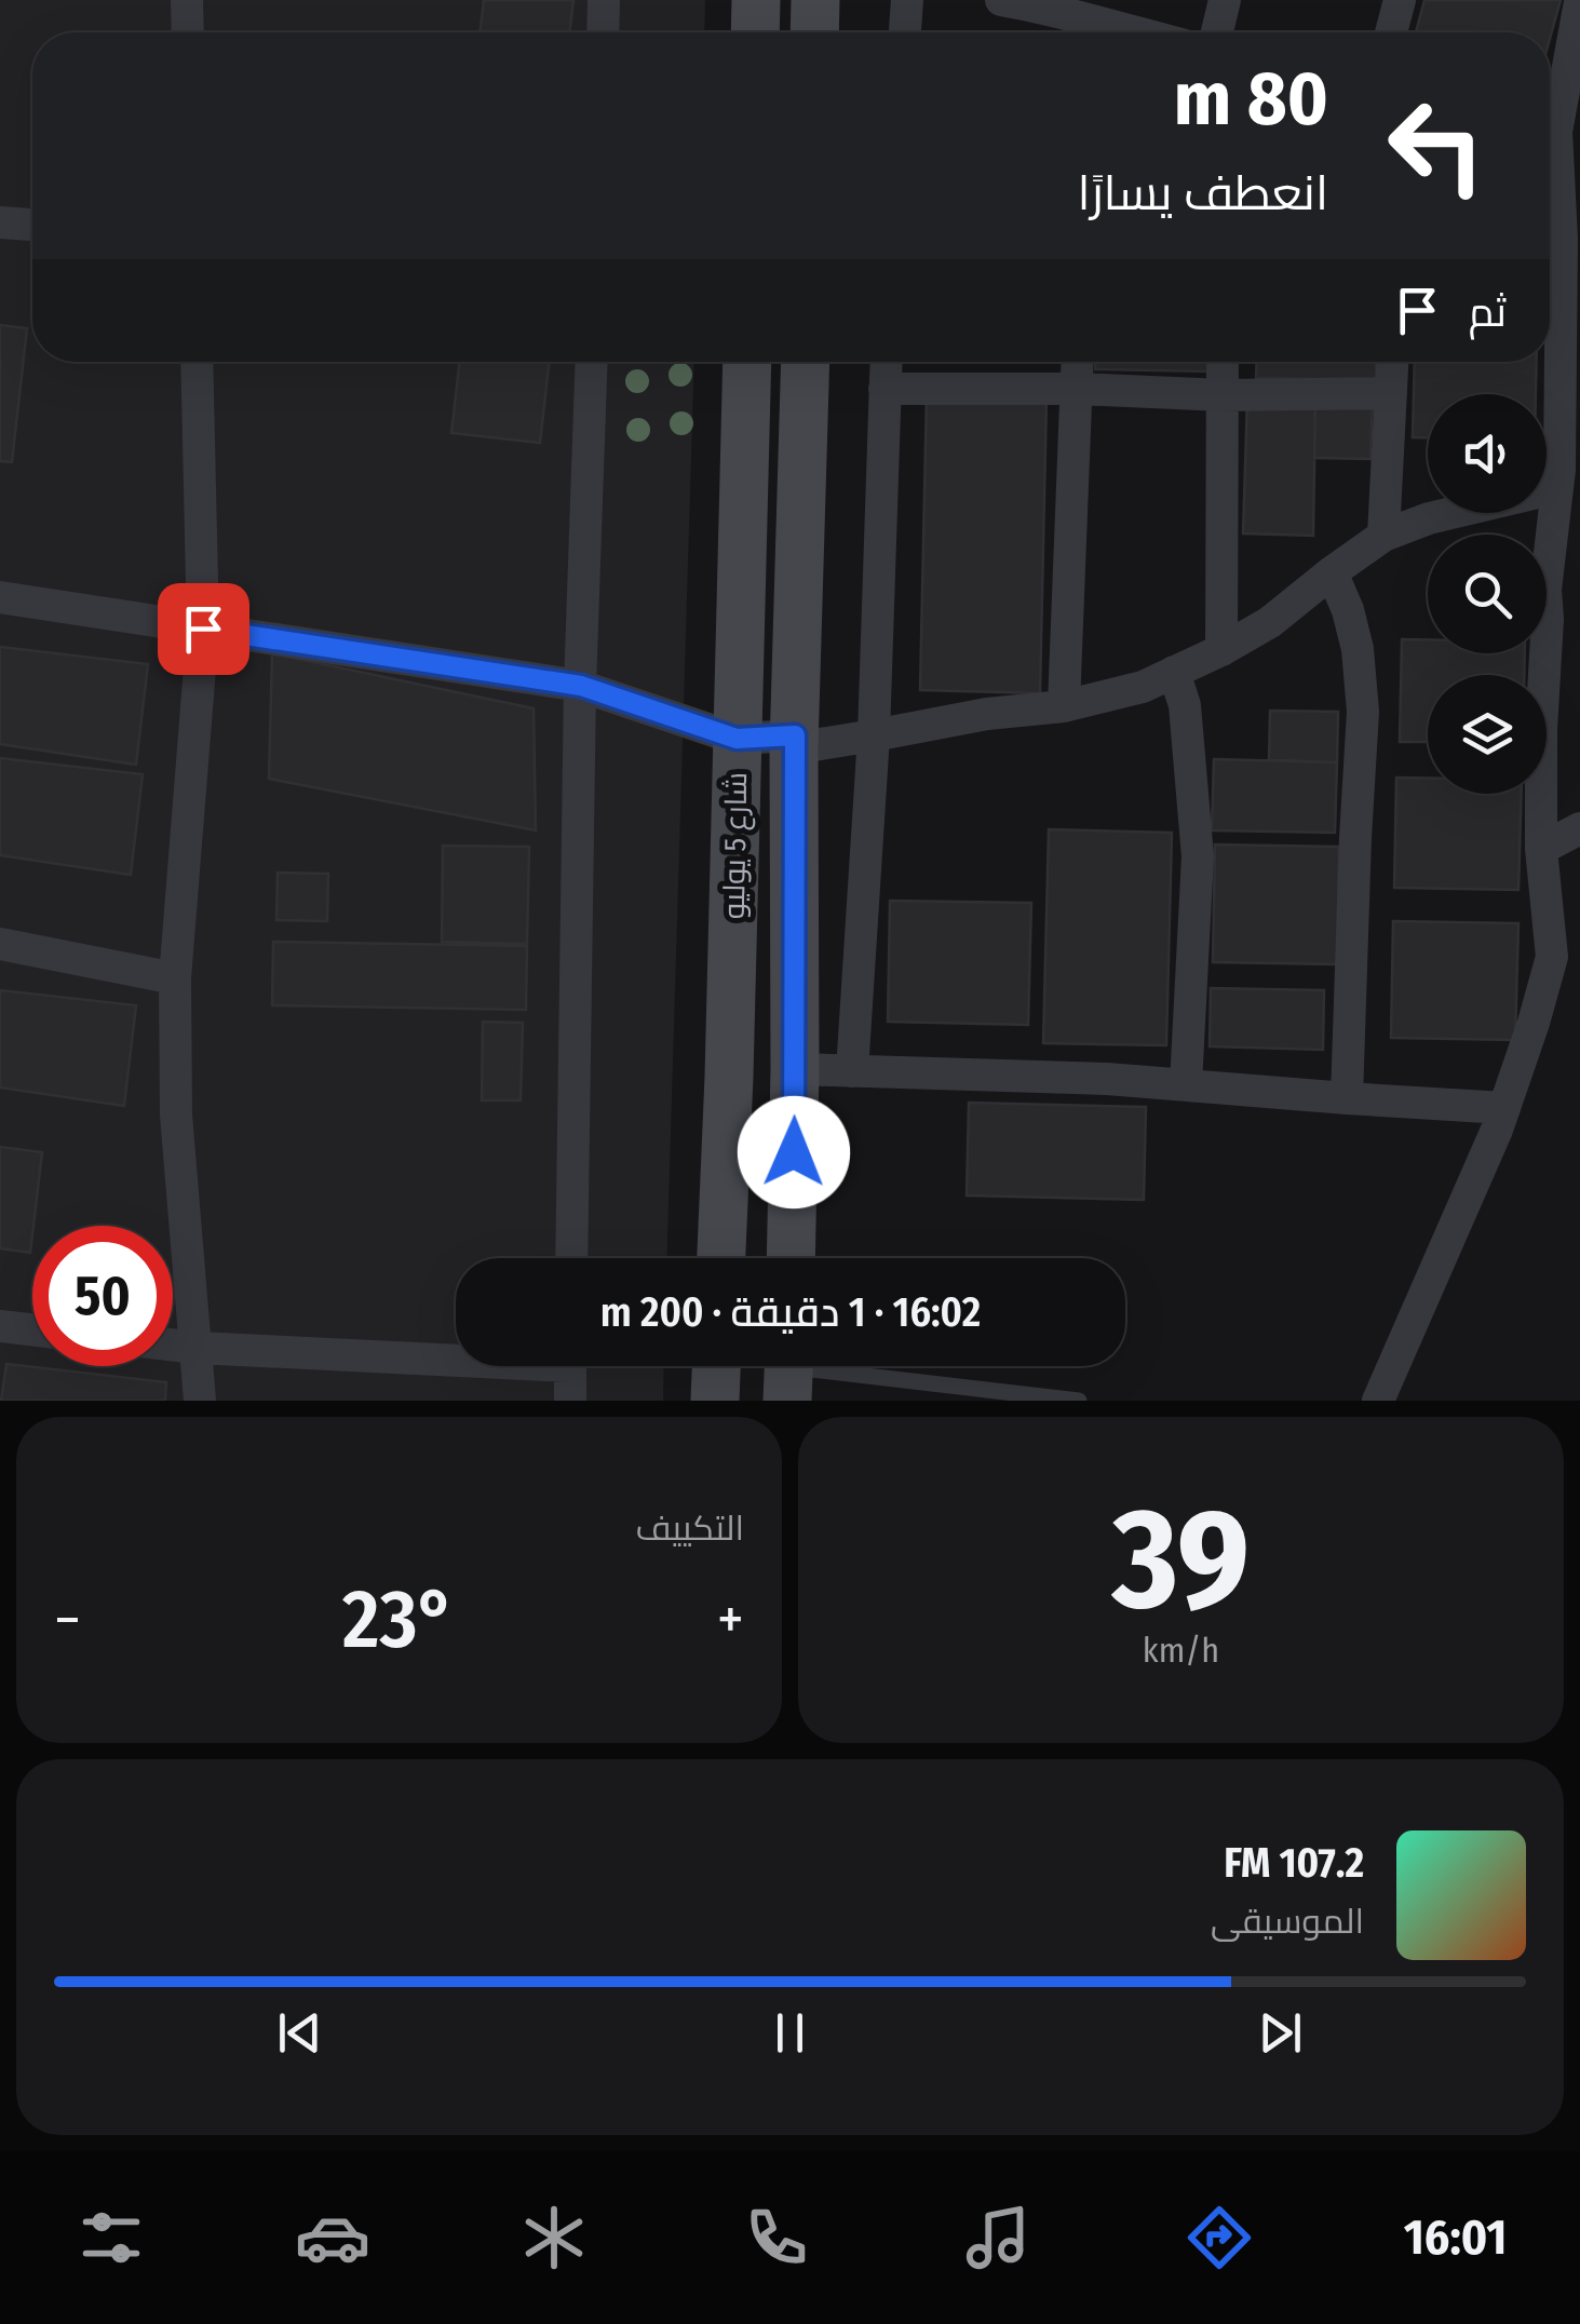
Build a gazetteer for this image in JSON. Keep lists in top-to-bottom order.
{
  "streets": {
    "main road": ["شارع 5 يوليو"]
  },
  "page": {
    "turn": ["80 m", "انعطف يسارًا"],
    "then": "ثم",
    "limit": "50",
    "trip": "16:02 · 1 دقيقة · 200 m",
    "tile": [
      ["39", "km/h"],
      "التكييف"
    ],
    "heat": ["−", "23°", "+"],
    "song": ["107.2 FM", "الموسيقى"],
    "tabs": "16:01"
  }
}
